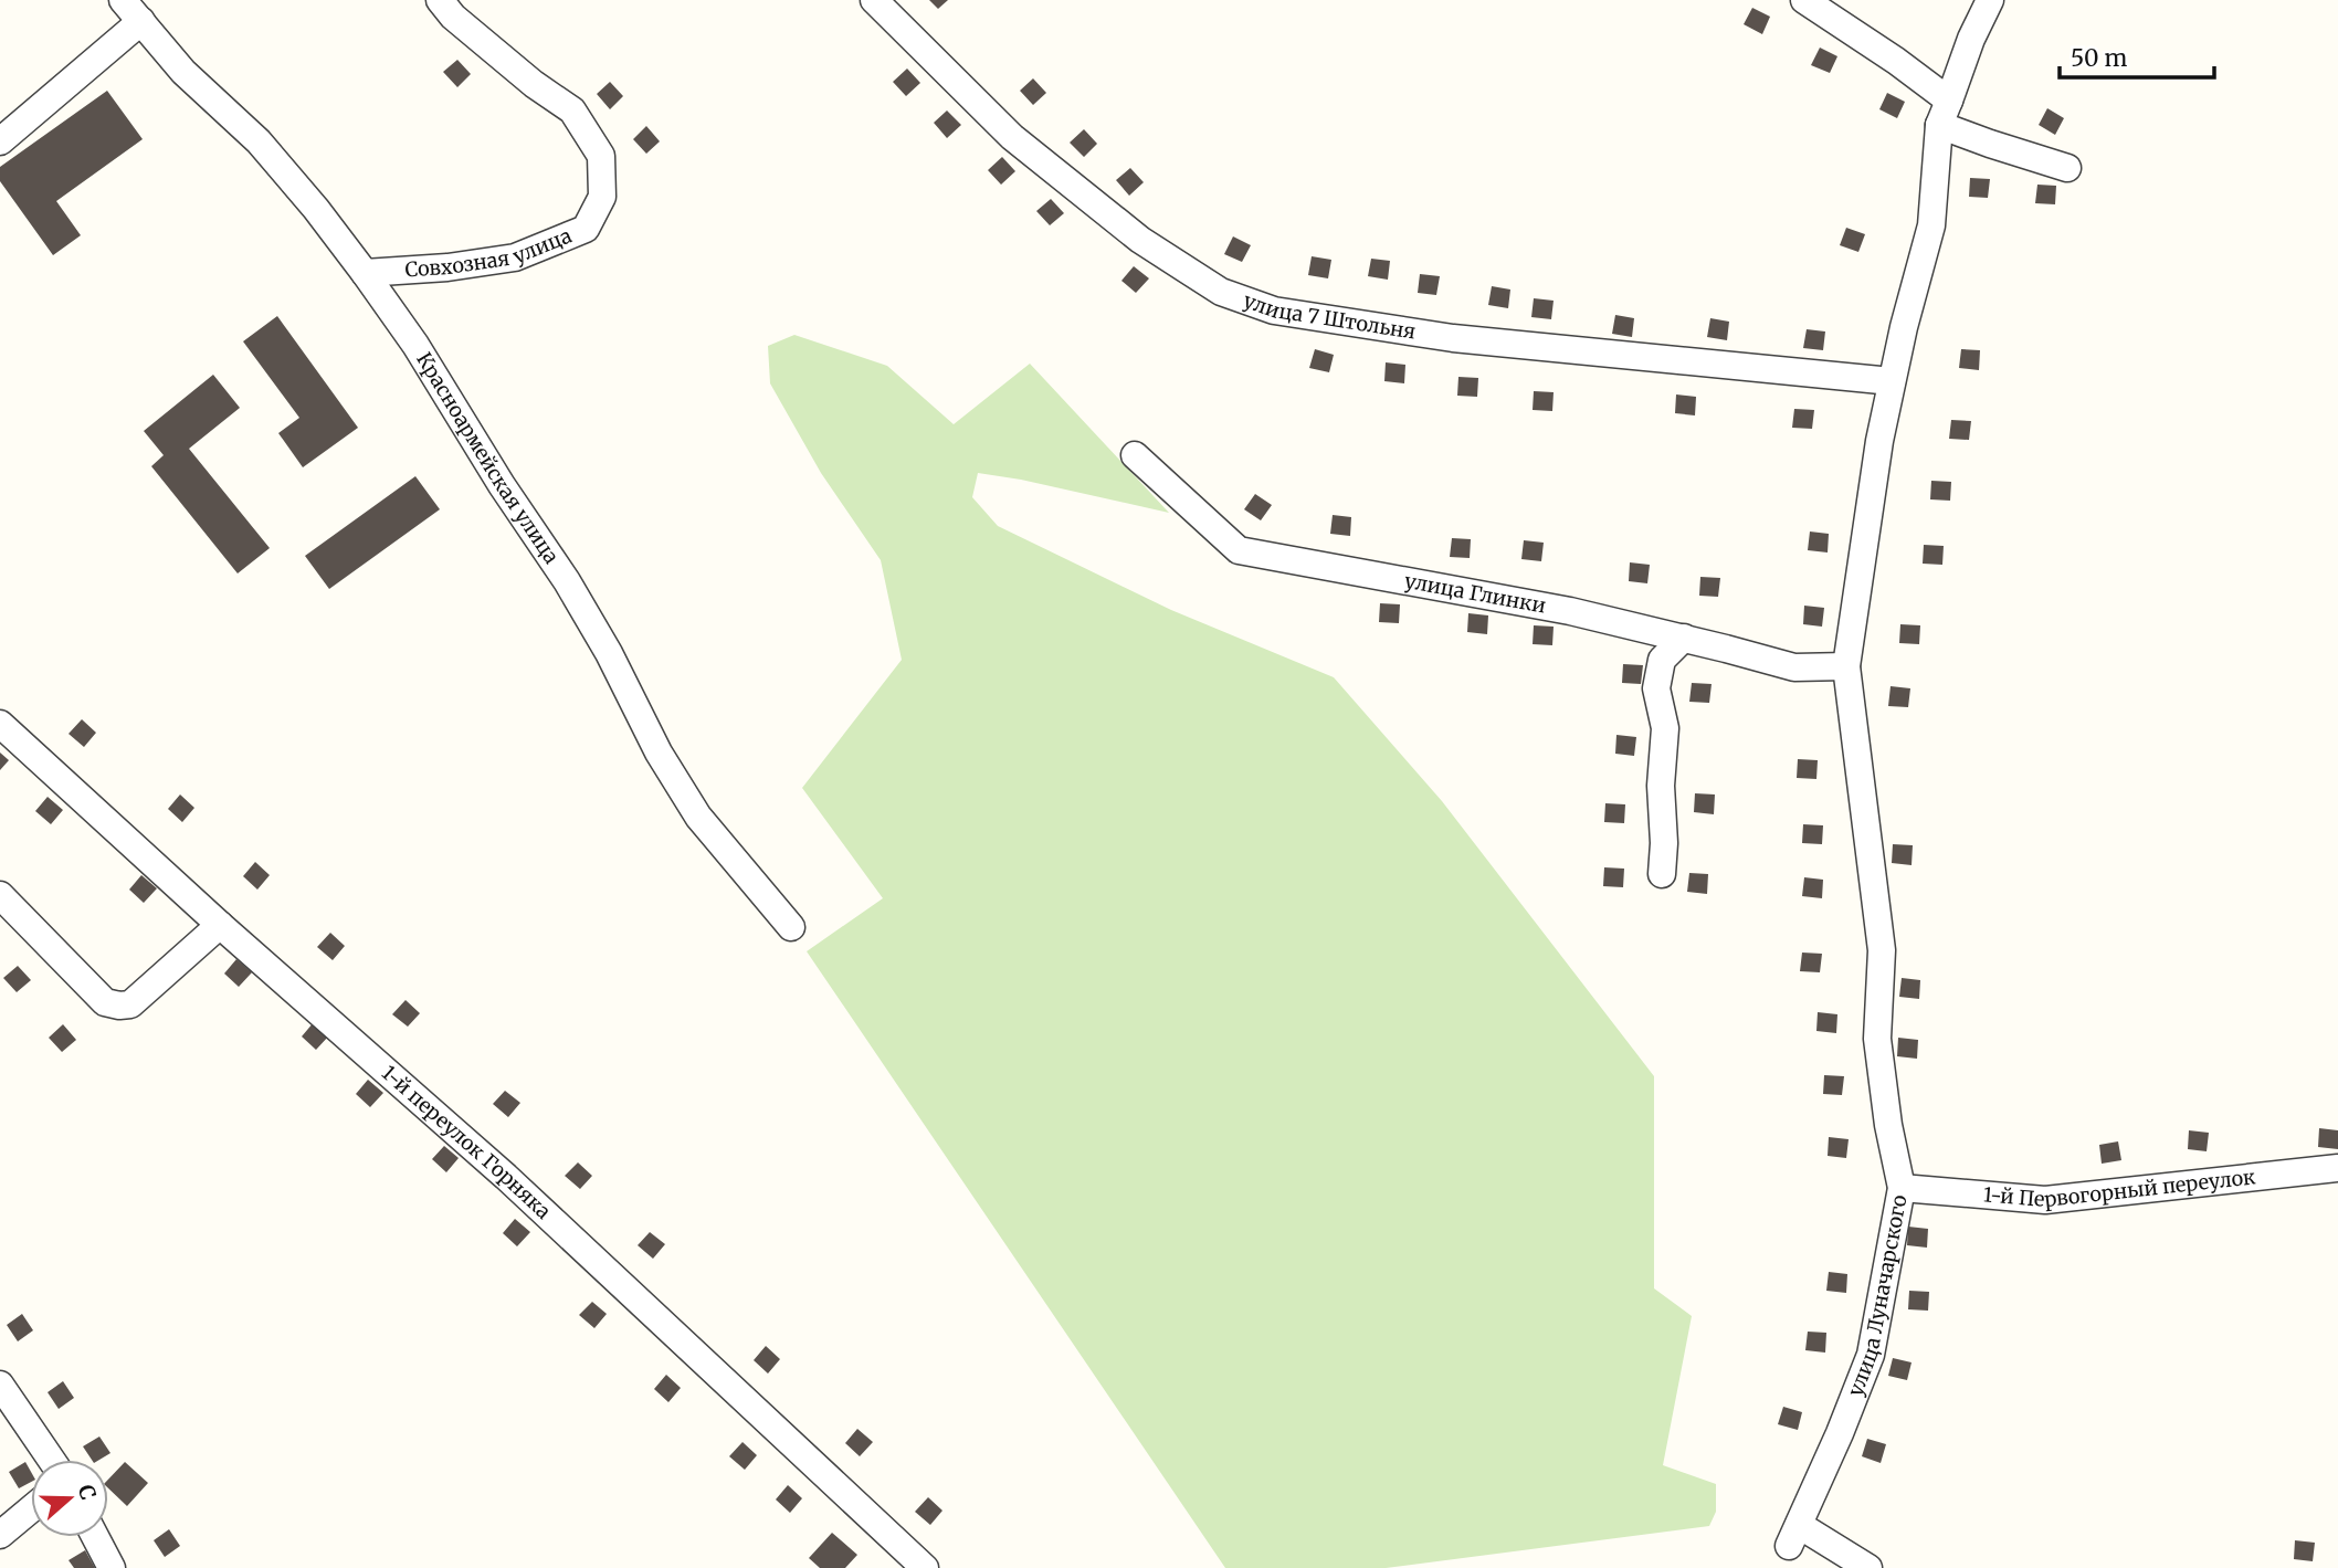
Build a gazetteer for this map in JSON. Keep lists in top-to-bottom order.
{
  "streets": {
    "street": [
      "Совхозная улица",
      "улица 7 Штольня",
      "Красноармейская улица",
      "улица Глинки",
      "1-й переулок Горняка",
      "1-й Первогорный переулок",
      "улица Луначарского"
    ]
  },
  "crossings": [
    ["Совхозная улица", "Красноармейская улица"],
    ["улица Глинки", "улица Луначарского"],
    ["1-й Первогорный переулок", "улица Луначарского"]
  ],
  "scale_bar": "50 m",
  "north": "right"
}
